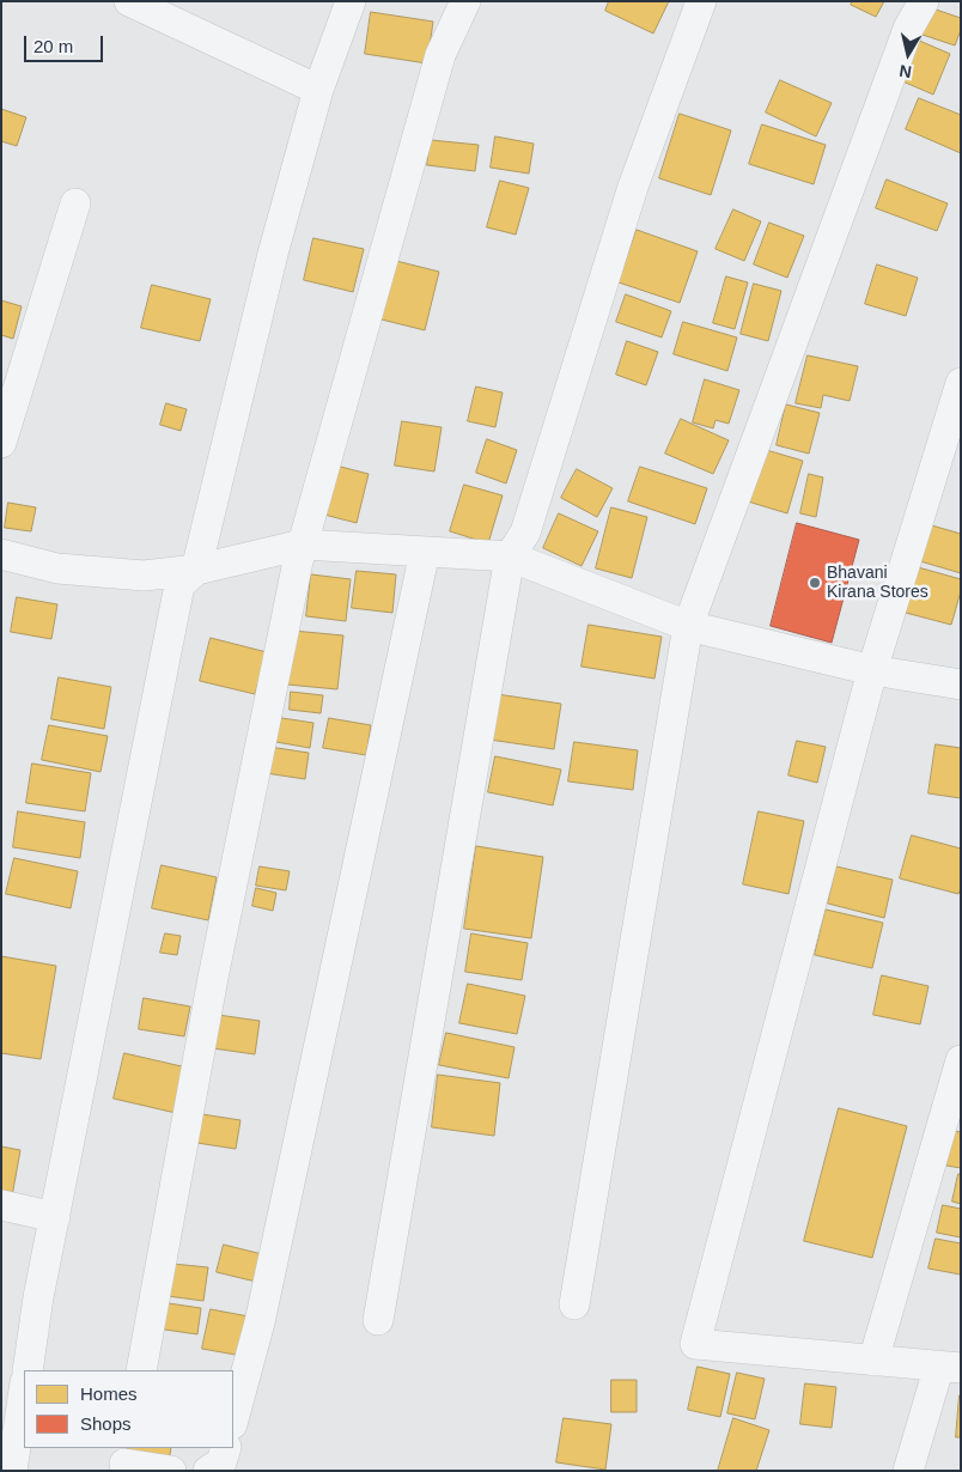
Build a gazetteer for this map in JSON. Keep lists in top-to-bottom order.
{
  "places": ["Bhavani Kirana Stores"],
  "legend": ["Homes", "Shops"],
  "scale_bar": "20 m",
  "north": "bottom"
}
